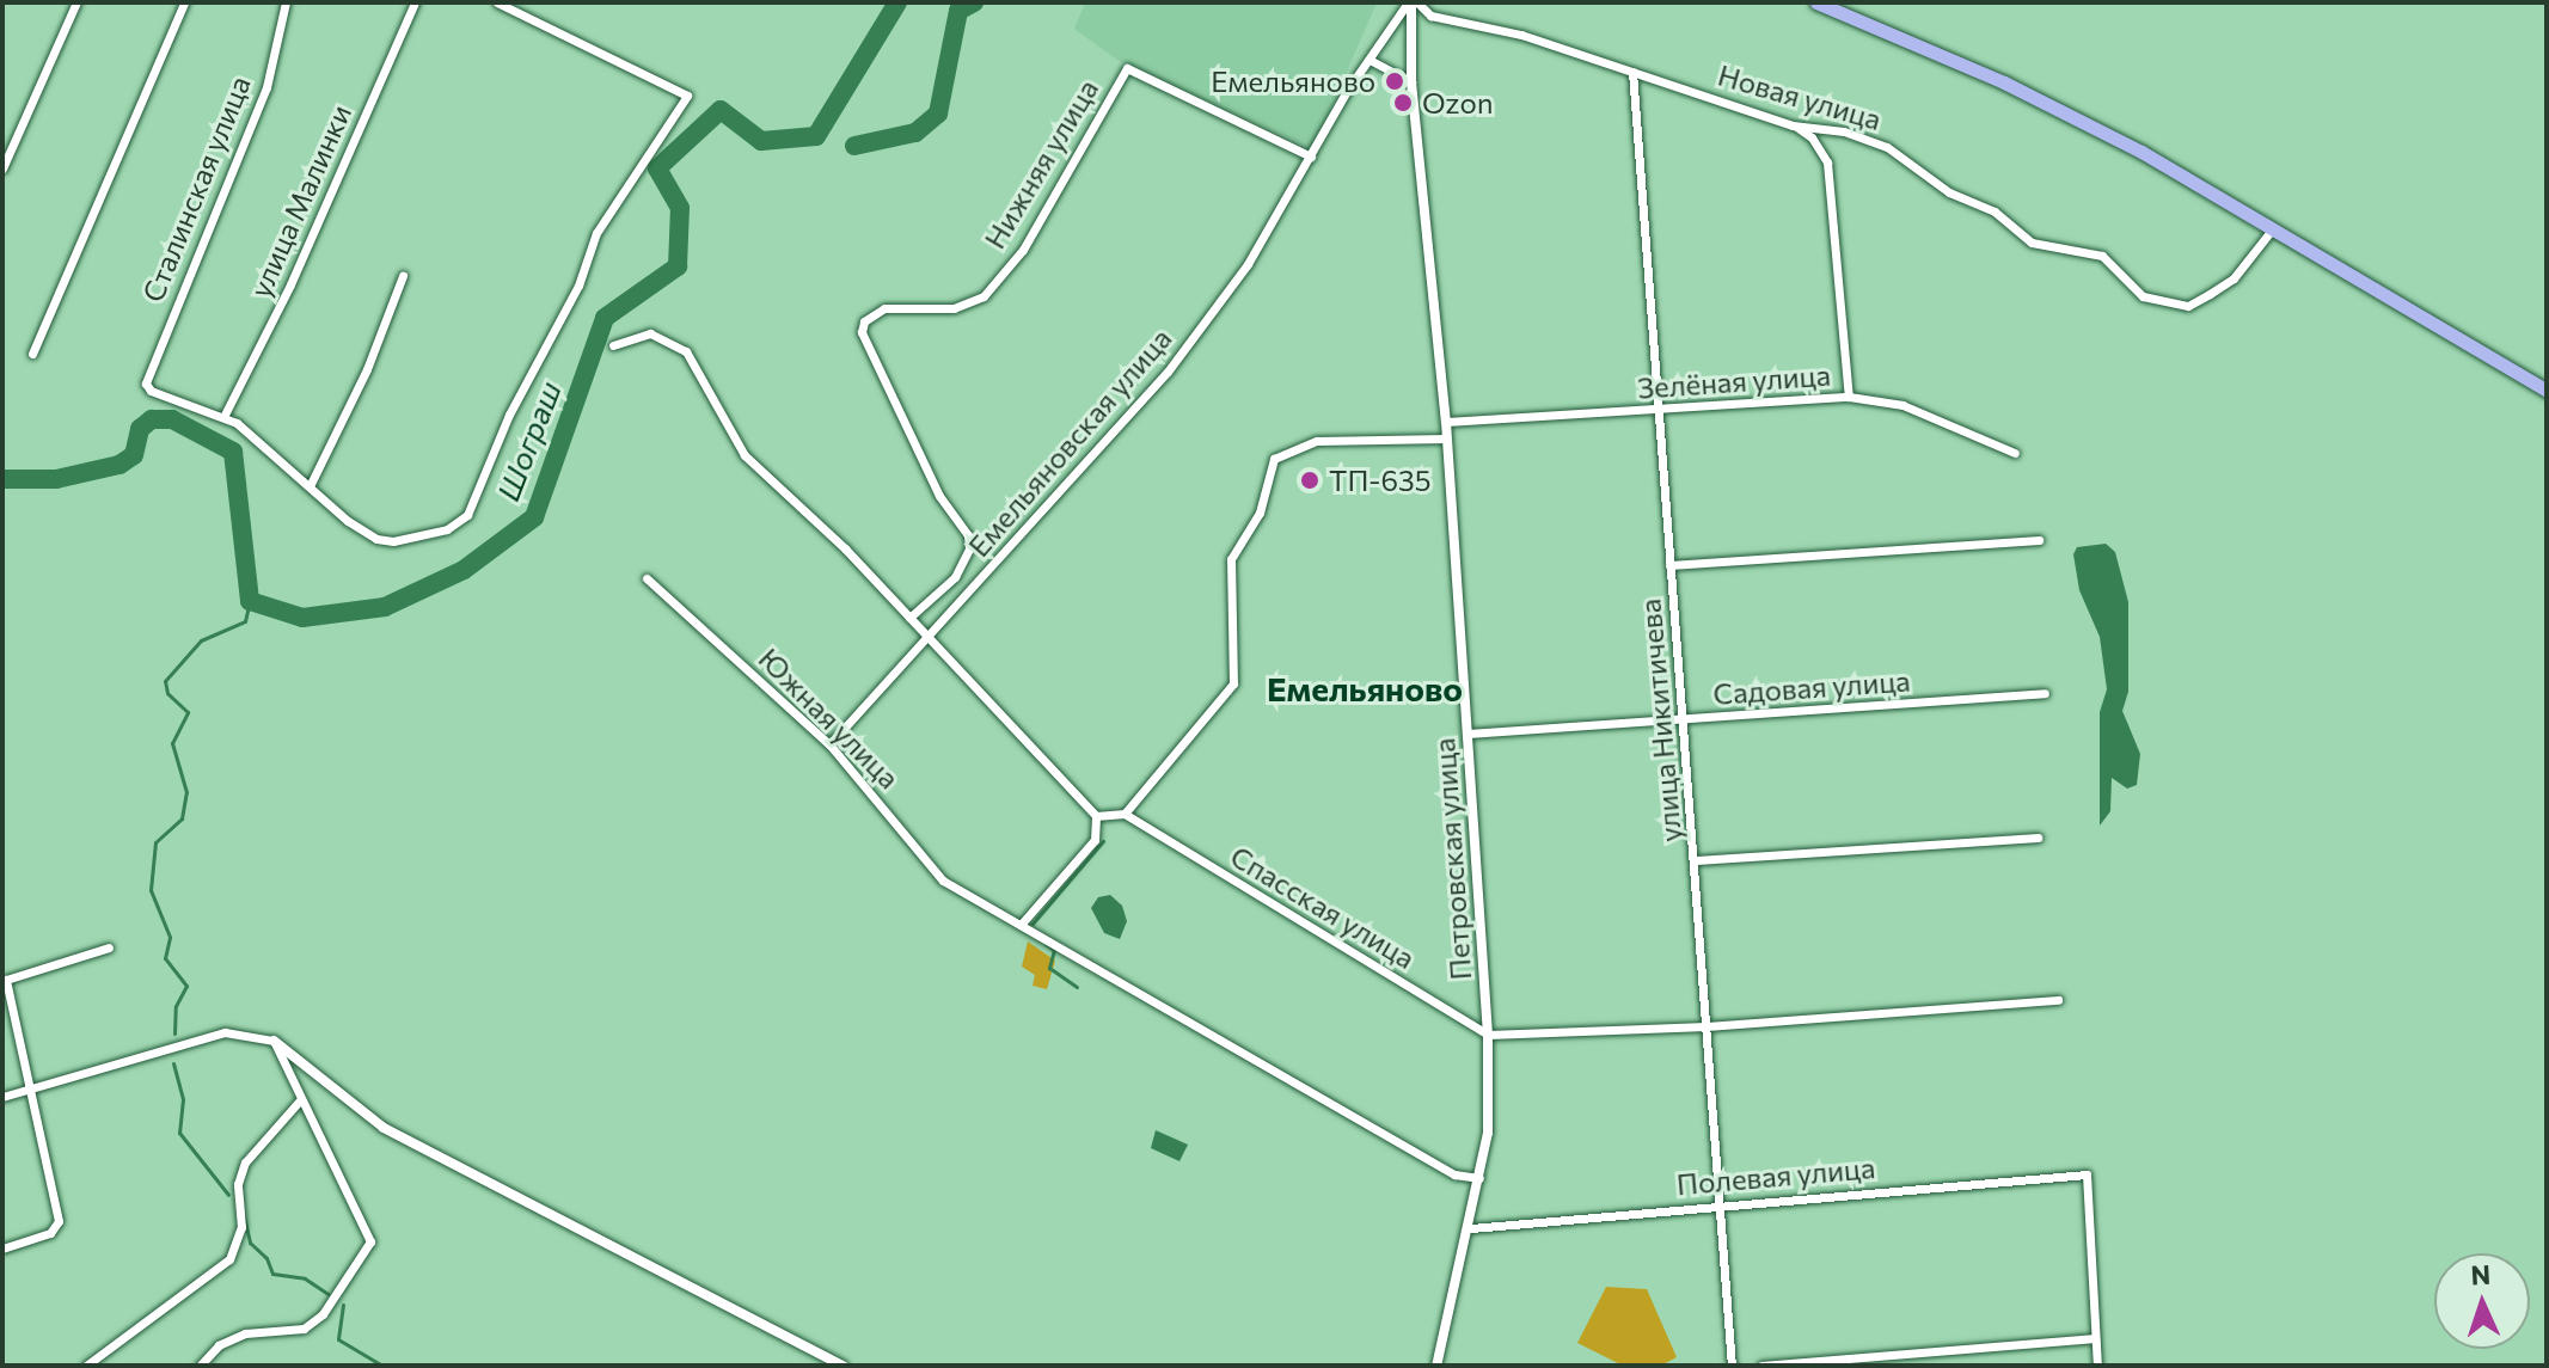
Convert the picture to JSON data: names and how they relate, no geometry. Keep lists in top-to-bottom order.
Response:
{
  "streets": {
    "street": [
      "Новая улица",
      "Нижняя улица",
      "Сталинская улица",
      "улица Малинки",
      "Зелёная улица",
      "Емельяновская улица",
      "Садовая улица",
      "Южная улица",
      "улица Никитичева",
      "Петровская улица",
      "Спасская улица",
      "Полевая улица"
    ]
  },
  "crossings": [
    ["Новая улица", "Емельяновская улица"],
    ["Новая улица", "улица Никитичева"],
    ["Новая улица", "Петровская улица"],
    ["Нижняя улица", "Емельяновская улица"],
    ["Сталинская улица", "улица Малинки"],
    ["Зелёная улица", "улица Никитичева"],
    ["Зелёная улица", "Петровская улица"],
    ["Емельяновская улица", "Южная улица"],
    ["Емельяновская улица", "Петровская улица"],
    ["Садовая улица", "улица Никитичева"],
    ["Садовая улица", "Петровская улица"],
    ["улица Никитичева", "Полевая улица"],
    ["Петровская улица", "Спасская улица"],
    ["Петровская улица", "Полевая улица"]
  ],
  "districts": ["Емельяново"],
  "water": ["Шограш"],
  "places": ["Емельяново", "Ozon", "ТП-635"],
  "north": "top"
}
